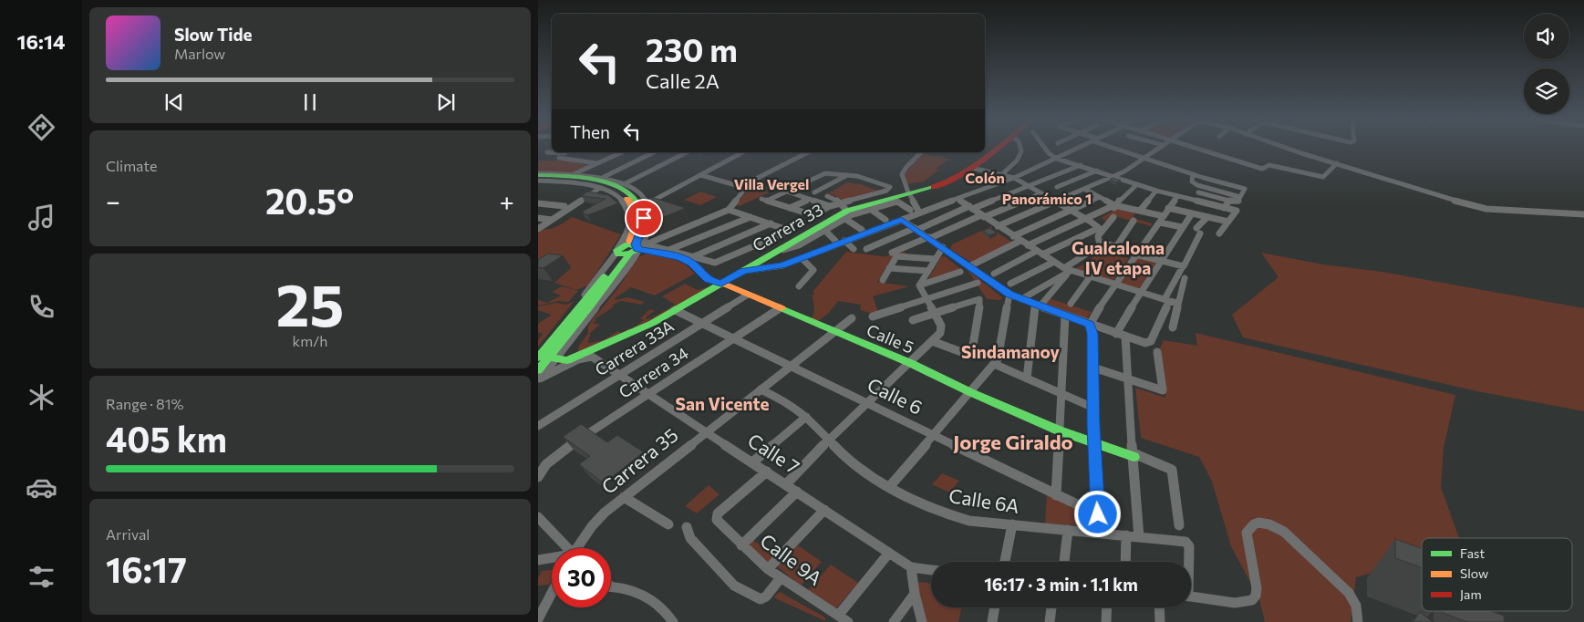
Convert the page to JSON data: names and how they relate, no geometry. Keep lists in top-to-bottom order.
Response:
{
  "streets": {
    "street": [
      "Carrera 33",
      "Calle 5",
      "Carrera 33A",
      "Carrera 34",
      "Calle 6",
      "Calle 7",
      "Carrera 35",
      "Calle 6A",
      "Calle 9A"
    ]
  },
  "crossings": [
    ["Carrera 33", "Calle 5"],
    ["Carrera 33", "Calle 6"],
    ["Calle 5", "Carrera 33A"],
    ["Calle 5", "Carrera 34"],
    ["Calle 5", "Carrera 35"],
    ["Carrera 33A", "Calle 6"],
    ["Carrera 33A", "Calle 7"],
    ["Carrera 34", "Calle 6"],
    ["Carrera 34", "Calle 7"],
    ["Calle 6", "Carrera 35"],
    ["Calle 7", "Carrera 35"],
    ["Calle 7", "Calle 9A"],
    ["Carrera 35", "Calle 6A"]
  ],
  "districts": [
    "Colón",
    "Villa Vergel",
    "Panorámico 1",
    "Gualcaloma IV etapa",
    "Sindamanoy",
    "San Vicente",
    "Jorge Giraldo"
  ],
  "legend": ["Fast", "Slow", "Jam"],
  "page": {
    "tabs": "16:14",
    "turn": ["230 m", "Calle 2A"],
    "song": ["Slow Tide", "Marlow"],
    "then": "Then",
    "tile": [
      "Climate",
      ["25", "km/h"],
      ["Range · 81%", "405 km"],
      ["Arrival", "16:17"]
    ],
    "heat": ["−", "20.5°", "+"],
    "limit": "30",
    "trip": "16:17 · 3 min · 1.1 km"
  }
}
